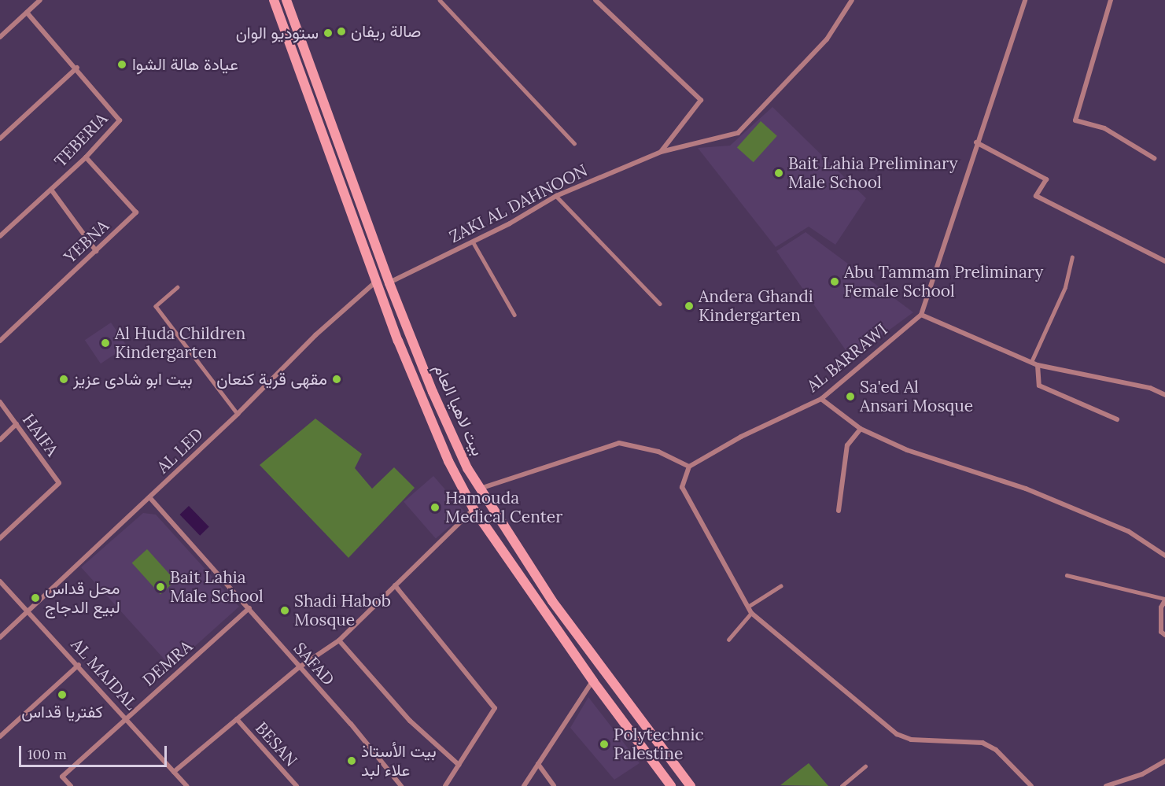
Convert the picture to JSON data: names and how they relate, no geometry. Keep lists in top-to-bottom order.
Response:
{
  "streets": {
    "main road": ["بيت لاهيا العام"],
    "street": [
      "TEBERIA",
      "ZAKI AL DAHNOON",
      "YEBNA",
      "AL BARRAWI",
      "HAIFA",
      "AL LED",
      "DEMRA",
      "SAFAD",
      "AL MAJDAL",
      "BESAN"
    ]
  },
  "crossings": [
    ["TEBERIA", "YEBNA"],
    ["ZAKI AL DAHNOON", "بيت لاهيا العام"],
    ["بيت لاهيا العام", "AL LED"],
    ["بيت لاهيا العام", "BESAN"],
    ["AL LED", "SAFAD"],
    ["AL LED", "AL MAJDAL"],
    ["DEMRA", "SAFAD"],
    ["DEMRA", "AL MAJDAL"],
    ["SAFAD", "BESAN"],
    ["AL MAJDAL", "BESAN"]
  ],
  "places": [
    "صالة ريفان",
    "ستوديو الوان",
    "عيادة هالة الشوا",
    "Bait Lahia Preliminary Male School",
    "Abu Tammam Preliminary Female School",
    "Andera Ghandi Kindergarten",
    "Al Huda Children Kindergarten",
    "بيت ابو شادى عزيز",
    "مقهى قرية كنعان",
    "Sa'ed Al Ansari Mosque",
    "Hamouda Medical Center",
    "Bait Lahia Male School",
    "محل قداس لبيع الدجاج",
    "Shadi Habob Mosque",
    "كفتريا قداس",
    "Polytechnic Palestine",
    "بيت الأستاذ علاء لبد"
  ],
  "scale_bar": "100 m"
}
